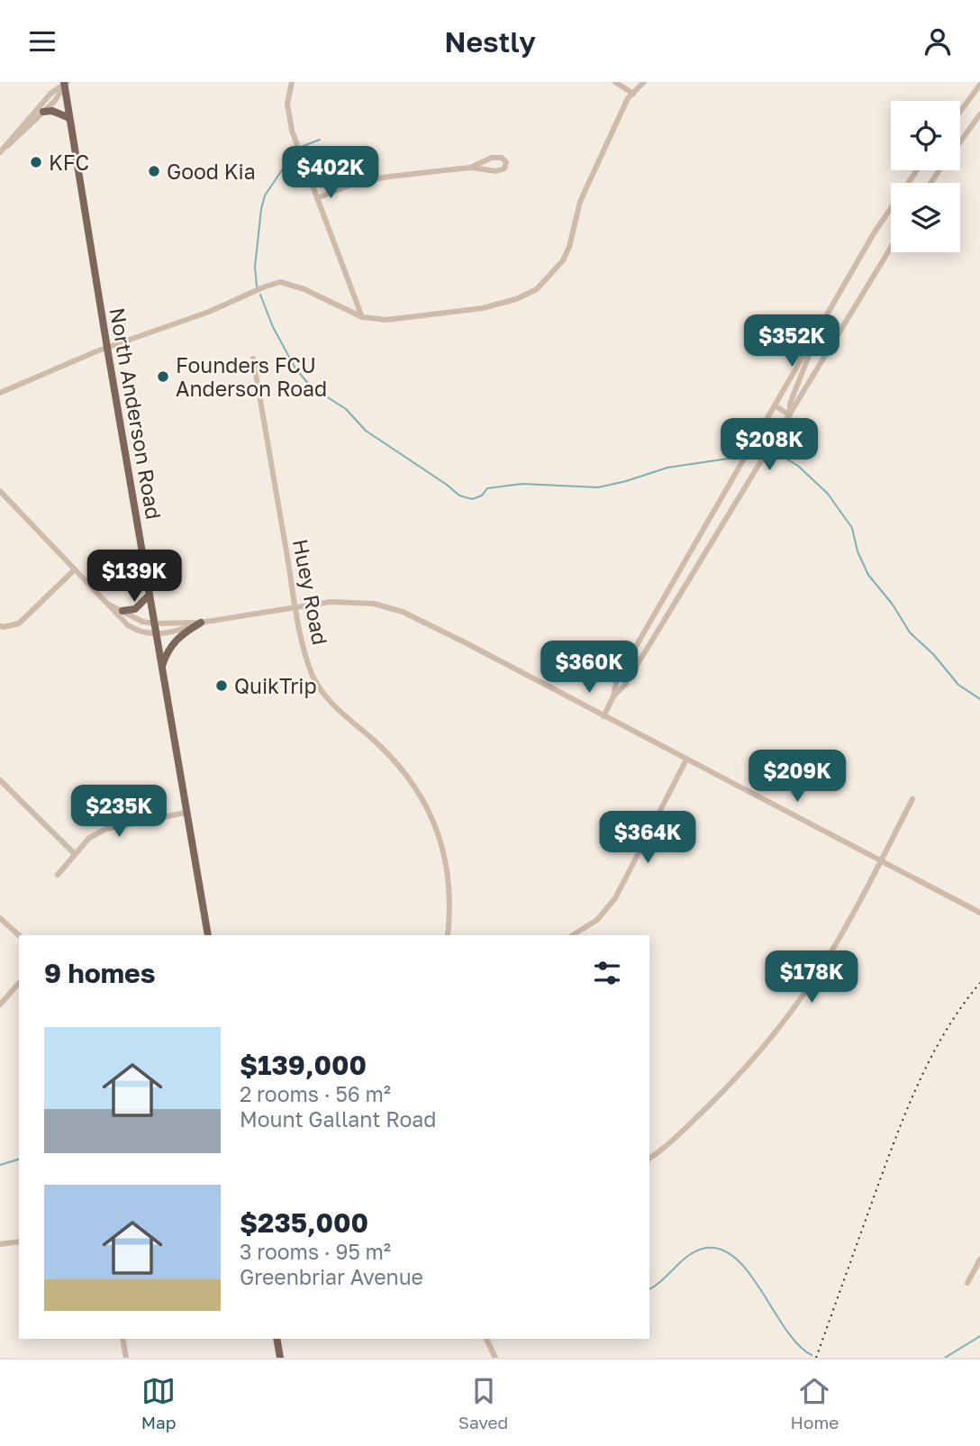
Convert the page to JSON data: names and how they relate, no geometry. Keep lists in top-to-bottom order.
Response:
{
  "streets": {
    "main road": ["North Anderson Road"],
    "street": ["Huey Road"]
  },
  "places": [
    "KFC",
    "Good Kia",
    "Founders FCU Anderson Road",
    "QuikTrip"
  ],
  "page": {
    "header": "Nestly",
    "price": [
      "$402K",
      "$352K",
      "$208K",
      "$139K",
      "$360K",
      "$209K",
      "$235K",
      "$364K",
      "$178K"
    ],
    "heading": "9 homes",
    "list": [
      {
        "name": "$139,000",
        "note": "2 rooms · 56 m² · Mount Gallant Road"
      },
      {
        "name": "$235,000",
        "note": "3 rooms · 95 m² · Greenbriar Avenue"
      }
    ],
    "tabs": ["Map", "Saved", "Home"]
  }
}
